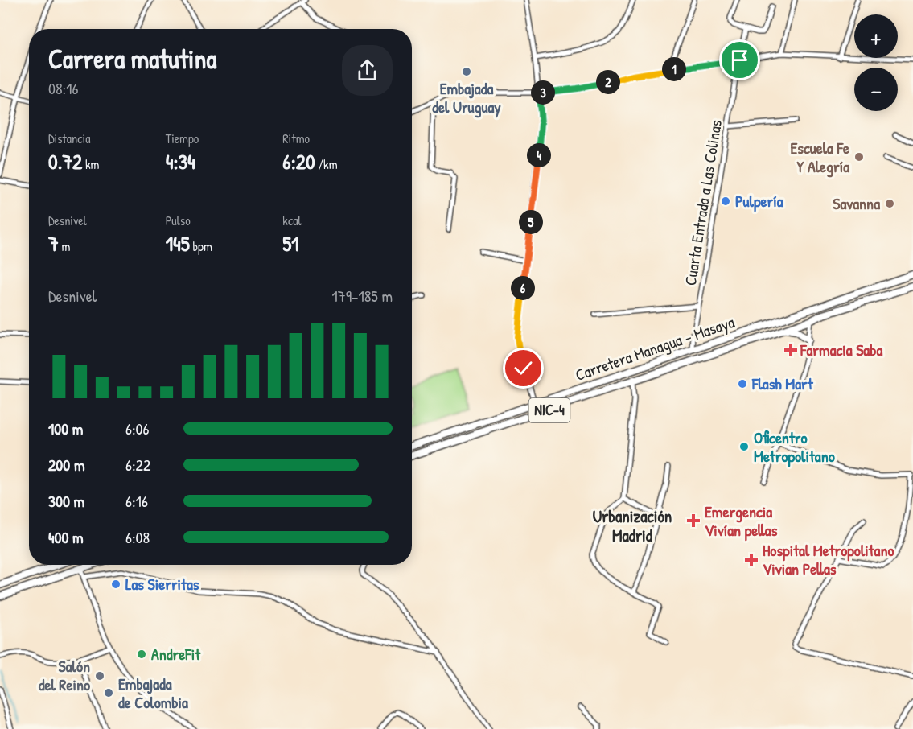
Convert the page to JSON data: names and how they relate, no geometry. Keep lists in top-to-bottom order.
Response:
{
  "streets": {
    "highway": ["Carretera Managua - Masaya", "NIC-4"],
    "street": ["Cuarta Entrada a Las Colinas"]
  },
  "crossings": [
    ["Cuarta Entrada a Las Colinas", "Carretera Managua - Masaya"]
  ],
  "districts": ["Urbanización Madrid"],
  "places": {
    "other": [
      "Embajada del Uruguay",
      "Escuela Fe Y Alegría",
      "Pulpería",
      "Savanna",
      "Flash Mart",
      "Oficentro Metropolitano",
      "Las Sierritas",
      "AndreFit",
      "Salón del Reino",
      "Embajada de Colombia"
    ],
    "health": ["Farmacia Saba", "Emergencia Vivían pellas", "Hospital Metropolitano Vivian Pellas"]
  },
  "page": {
    "map_buttons": ["+", "−"],
    "heading": ["Carrera matutina", "08:16"],
    "pins": [
      "1",
      "2",
      "3",
      "4",
      "5",
      "6"
    ],
    "stats": [
      ["Distancia", "0.72 km"],
      ["Tiempo", "4:34"],
      ["Ritmo", "6:20 /km"],
      ["Desnivel", "7 m"],
      ["Pulso", "145 bpm"],
      ["kcal", "51"]
    ],
    "chart": ["Desnivel", "179–185 m"],
    "list": [
      {
        "name": "100 m",
        "note": "6:06"
      },
      {
        "name": "200 m",
        "note": "6:22"
      },
      {
        "name": "300 m",
        "note": "6:16"
      },
      {
        "name": "400 m",
        "note": "6:08"
      }
    ]
  }
}
